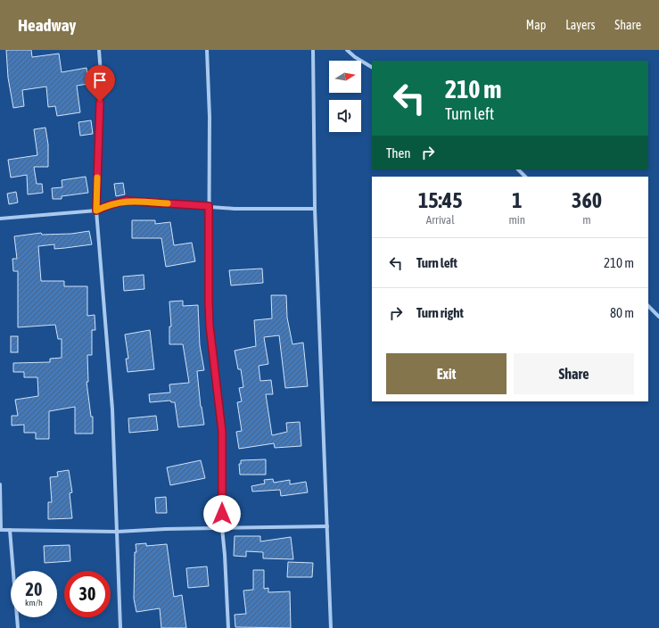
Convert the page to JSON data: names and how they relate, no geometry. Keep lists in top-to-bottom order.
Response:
{
  "north": "right",
  "page": {
    "header": "Headway",
    "nav": ["Map", "Layers", "Share"],
    "turn": ["210 m", "Turn left"],
    "then": "Then",
    "eta": [
      "15:45",
      "Arrival",
      "1",
      "min",
      "360",
      "m"
    ],
    "list": [
      {
        "name": "Turn left",
        "value": "210 m"
      },
      {
        "name": "Turn right",
        "value": "80 m"
      }
    ],
    "buttons": ["Exit", "Share"],
    "speed": "20 km/h",
    "limit": "30"
  }
}
